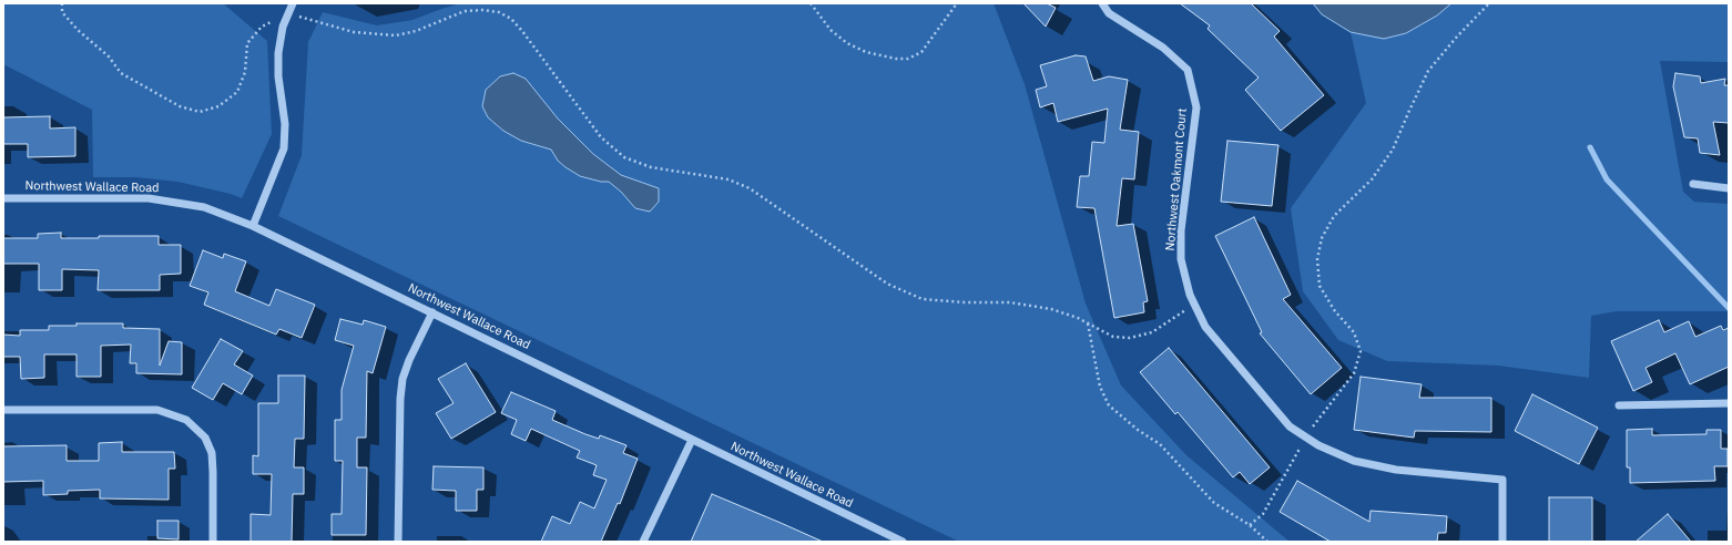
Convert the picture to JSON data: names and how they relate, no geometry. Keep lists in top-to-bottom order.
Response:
{
  "streets": {
    "street": ["Northwest Oakmont Court", "Northwest Wallace Road"]
  }
}
